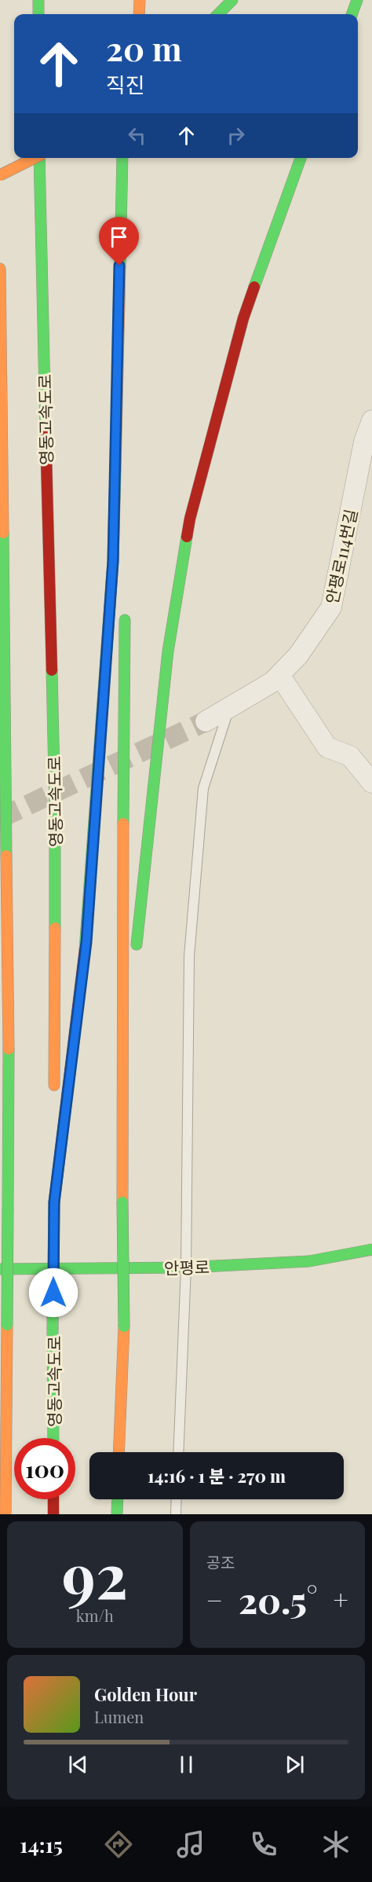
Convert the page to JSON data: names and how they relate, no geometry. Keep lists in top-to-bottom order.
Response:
{
  "streets": {
    "main road": ["영동고속도로", "안평로"],
    "street": ["안평로114번길"]
  },
  "page": {
    "turn": ["20 m", "직진"],
    "limit": "100",
    "trip": "14:16 · 1 분 · 270 m",
    "tile": [
      ["92", "km/h"],
      "공조"
    ],
    "heat": ["−", "20.5°", "+"],
    "song": ["Golden Hour", "Lumen"],
    "tabs": "14:15"
  }
}
